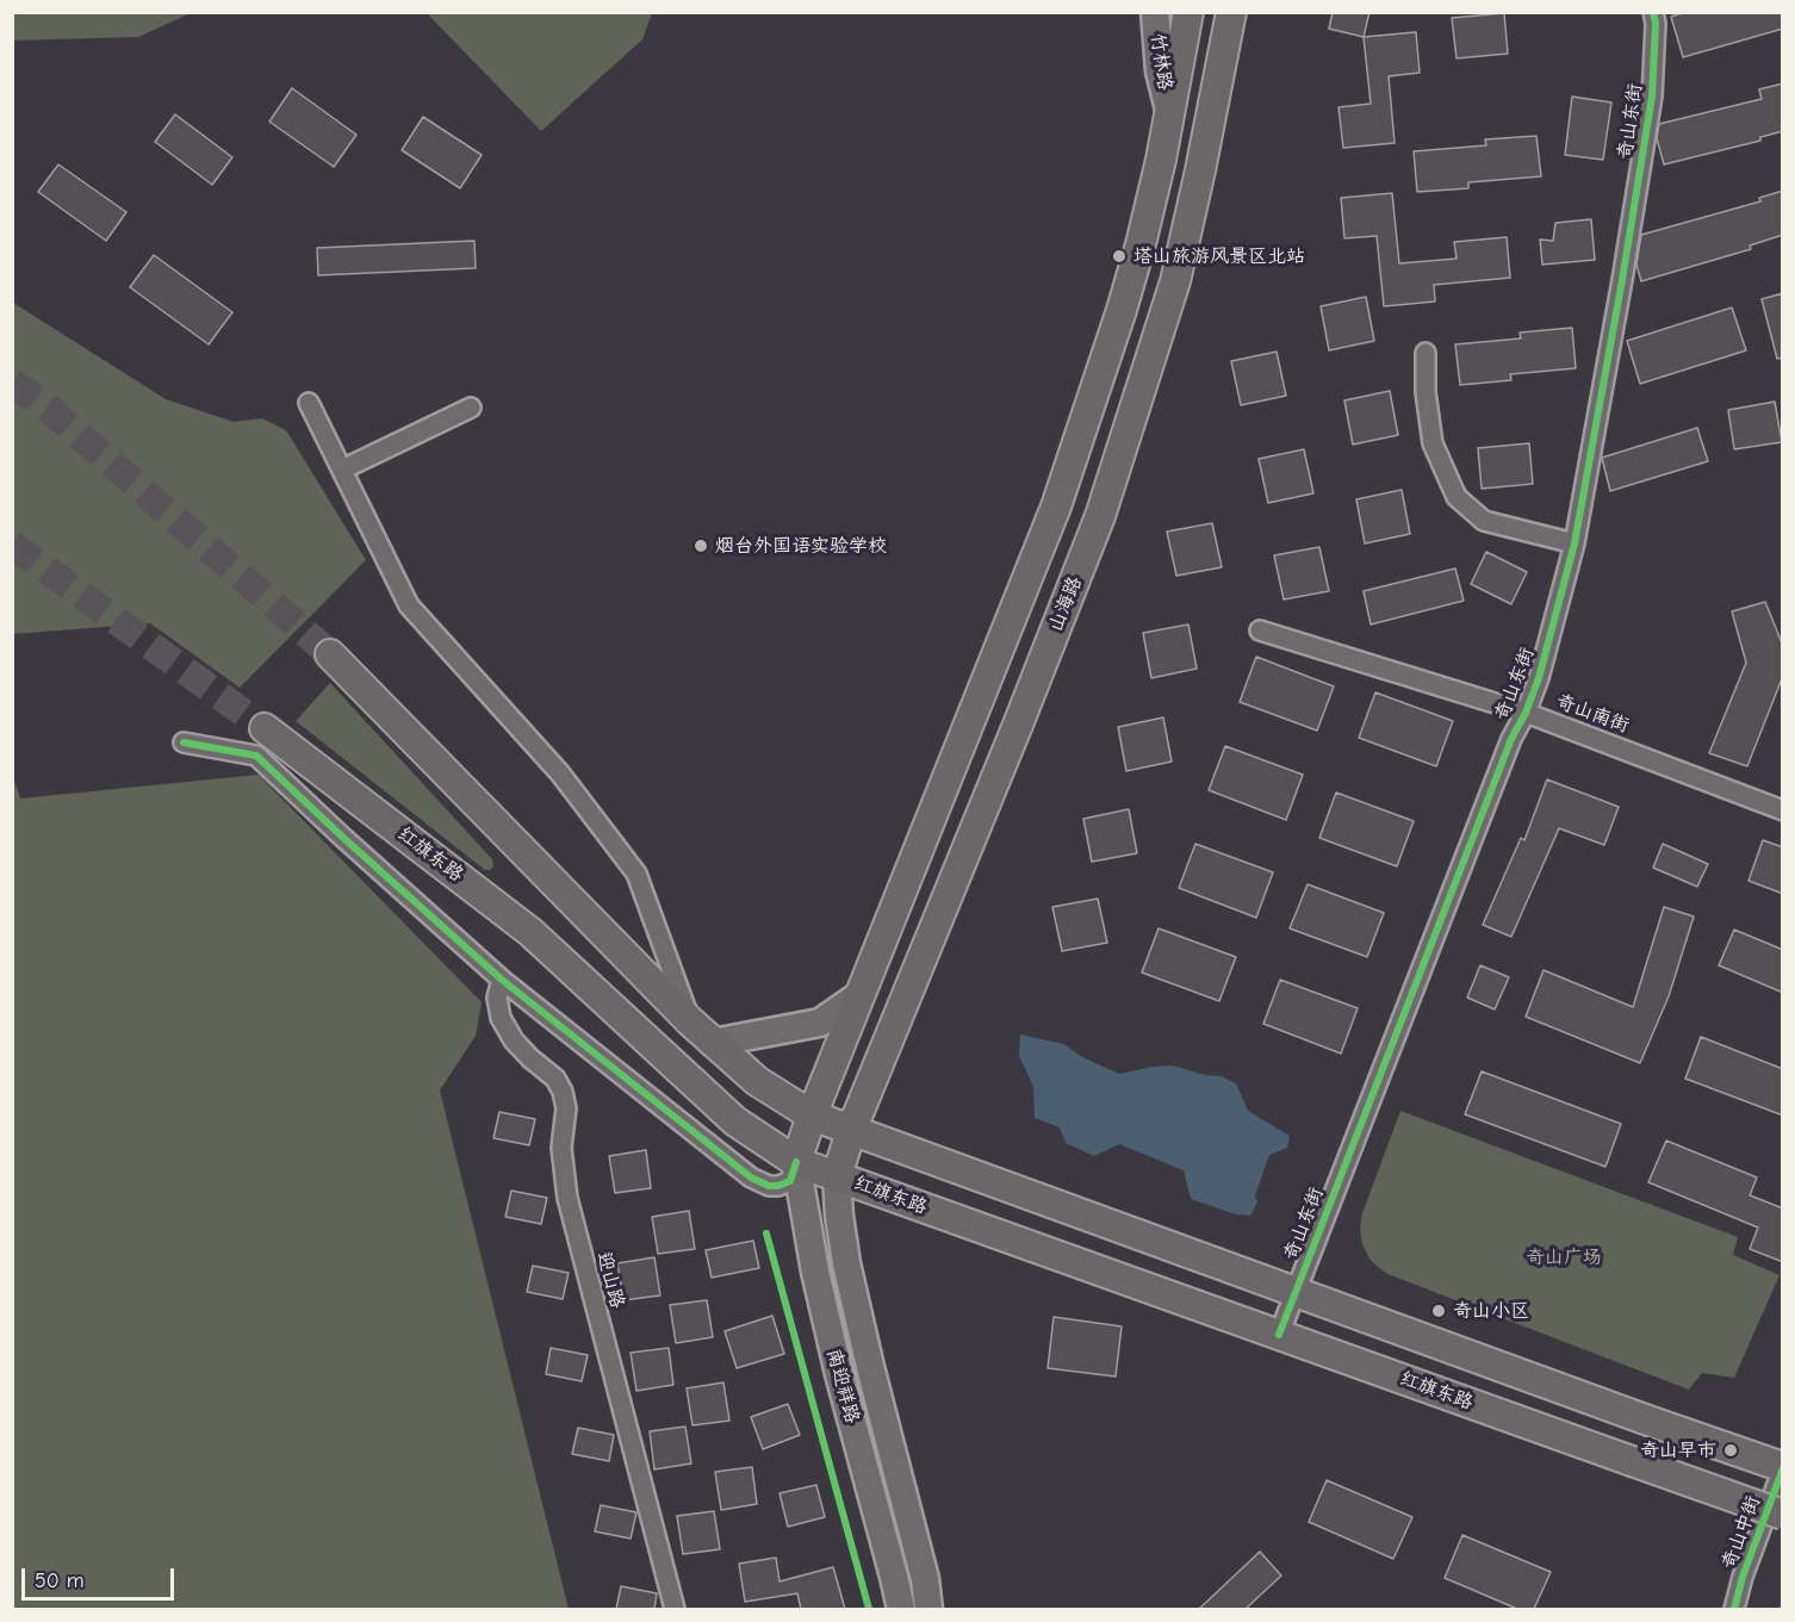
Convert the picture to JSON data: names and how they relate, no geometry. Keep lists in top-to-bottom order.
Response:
{
  "streets": {
    "main road": [
      "竹林路",
      "山海路",
      "红旗东路",
      "南迎祥路"
    ],
    "street": [
      "奇山东街",
      "奇山南街",
      "迎山路",
      "奇山中街"
    ]
  },
  "crossings": [
    ["奇山东街", "奇山南街"],
    ["奇山东街", "红旗东路"],
    ["山海路", "红旗东路"],
    ["山海路", "南迎祥路"],
    ["红旗东路", "南迎祥路"]
  ],
  "parks": ["奇山广场"],
  "places": [
    "塔山旅游风景区北站",
    "烟台外国语实验学校",
    "奇山小区",
    "奇山早市"
  ],
  "scale_bar": "50 m"
}
